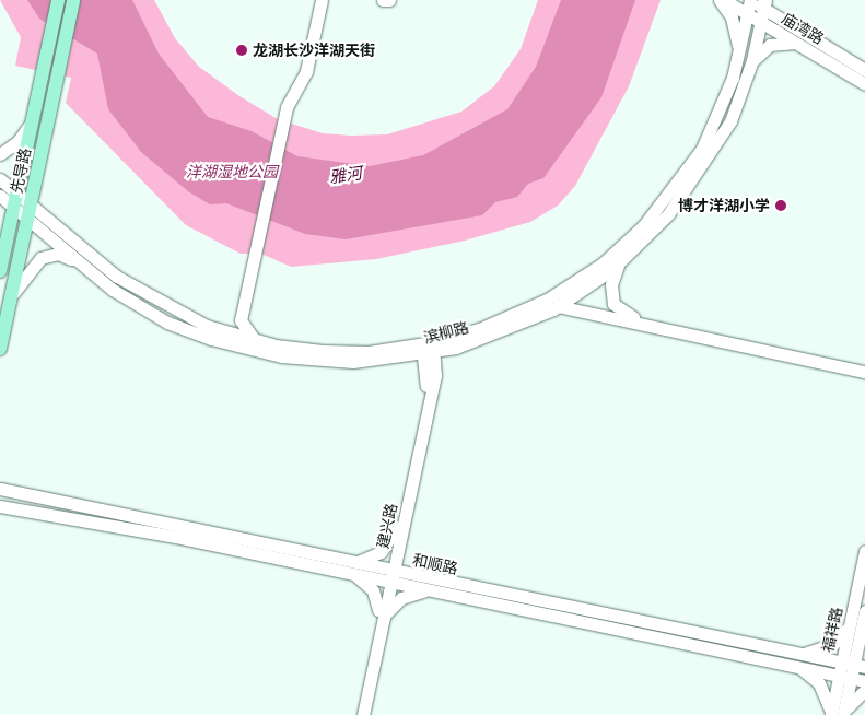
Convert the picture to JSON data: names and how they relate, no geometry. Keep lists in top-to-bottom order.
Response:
{
  "streets": {
    "main road": [
      "庙湾路",
      "先导路",
      "滨柳路",
      "建兴路",
      "和顺路",
      "福祥路"
    ]
  },
  "crossings": [
    ["庙湾路", "滨柳路"],
    ["先导路", "滨柳路"],
    ["滨柳路", "建兴路"],
    ["建兴路", "和顺路"],
    ["和顺路", "福祥路"]
  ],
  "water": ["雅河"],
  "parks": ["洋湖湿地公园"],
  "places": ["龙湖长沙洋湖天街", "博才洋湖小学"]
}
